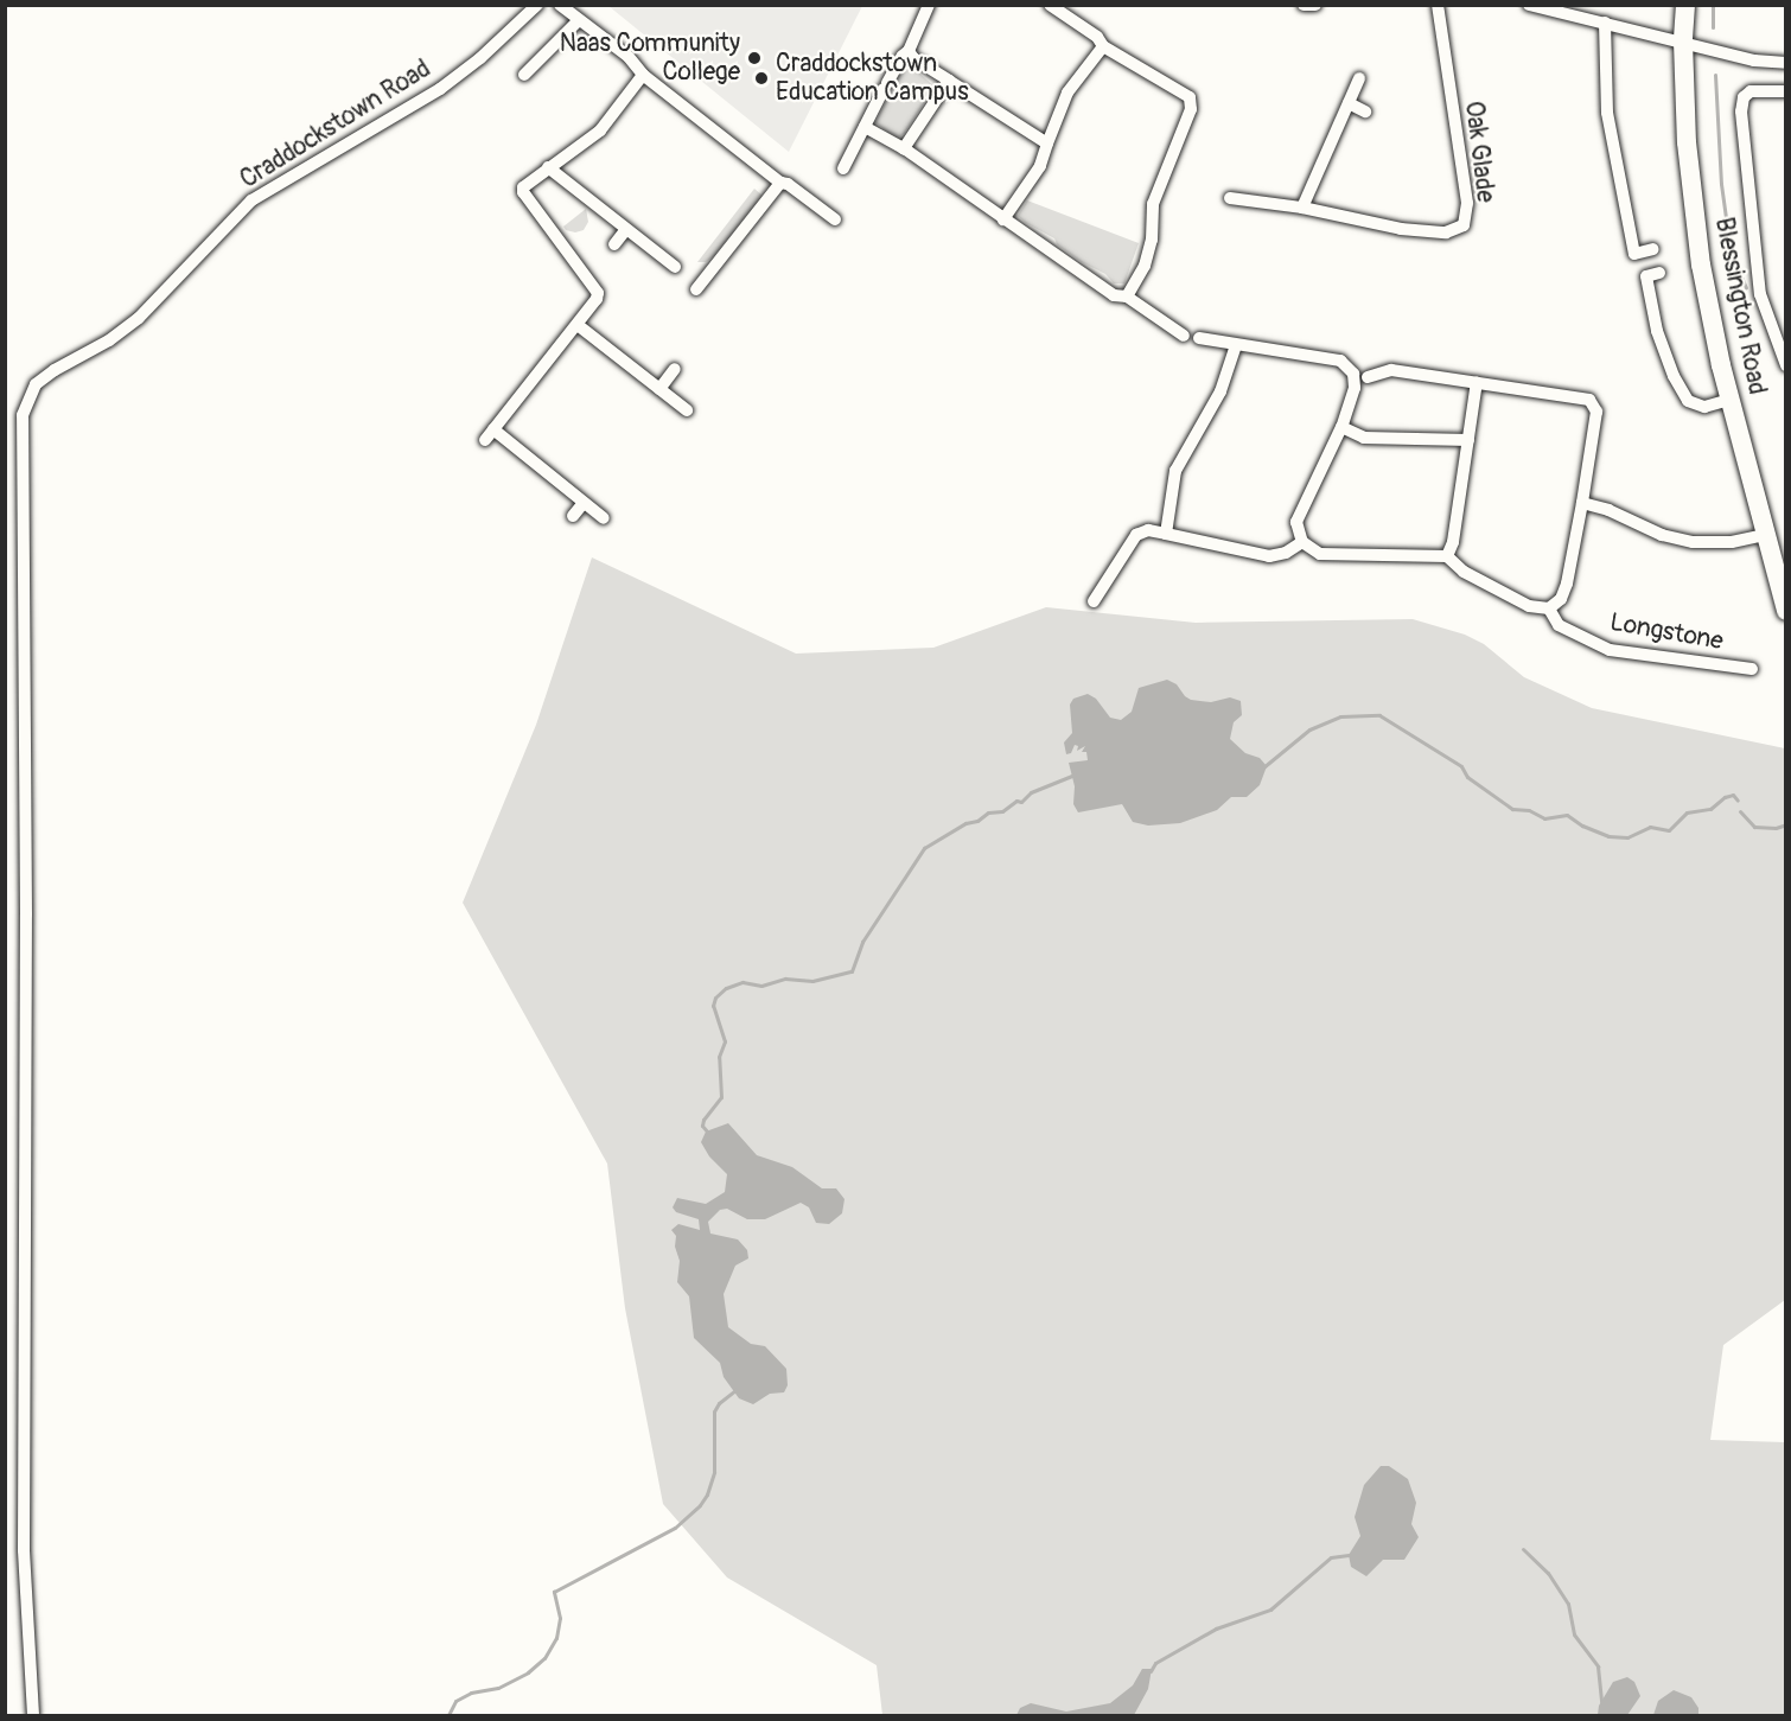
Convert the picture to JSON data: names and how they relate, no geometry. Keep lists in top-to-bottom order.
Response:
{
  "streets": {
    "main road": ["Blessington Road"],
    "street": ["Craddockstown Road", "Oak Glade", "Longstone"]
  },
  "places": ["Naas Community College", "Craddockstown Education Campus"]
}
